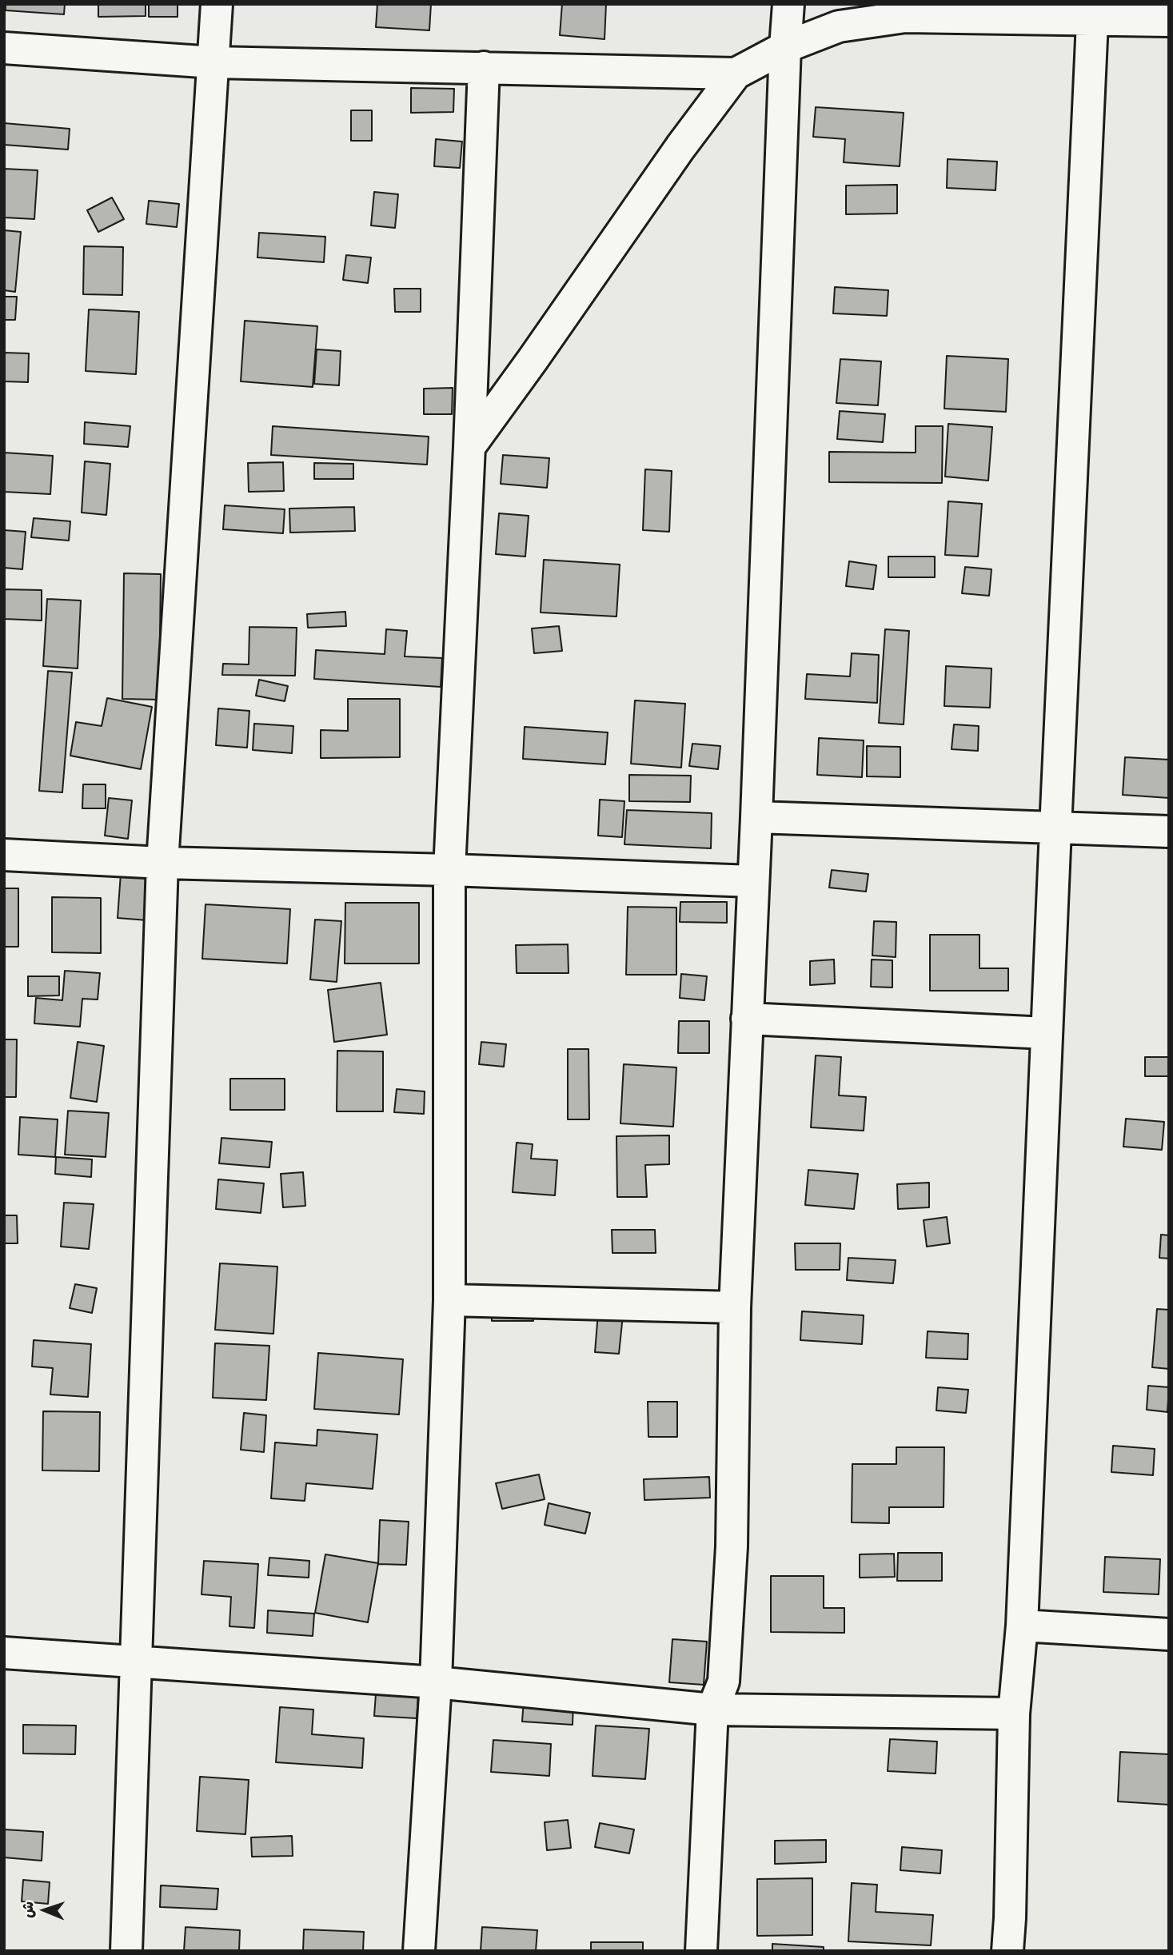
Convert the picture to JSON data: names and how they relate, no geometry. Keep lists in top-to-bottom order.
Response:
{
  "north": "left"
}
